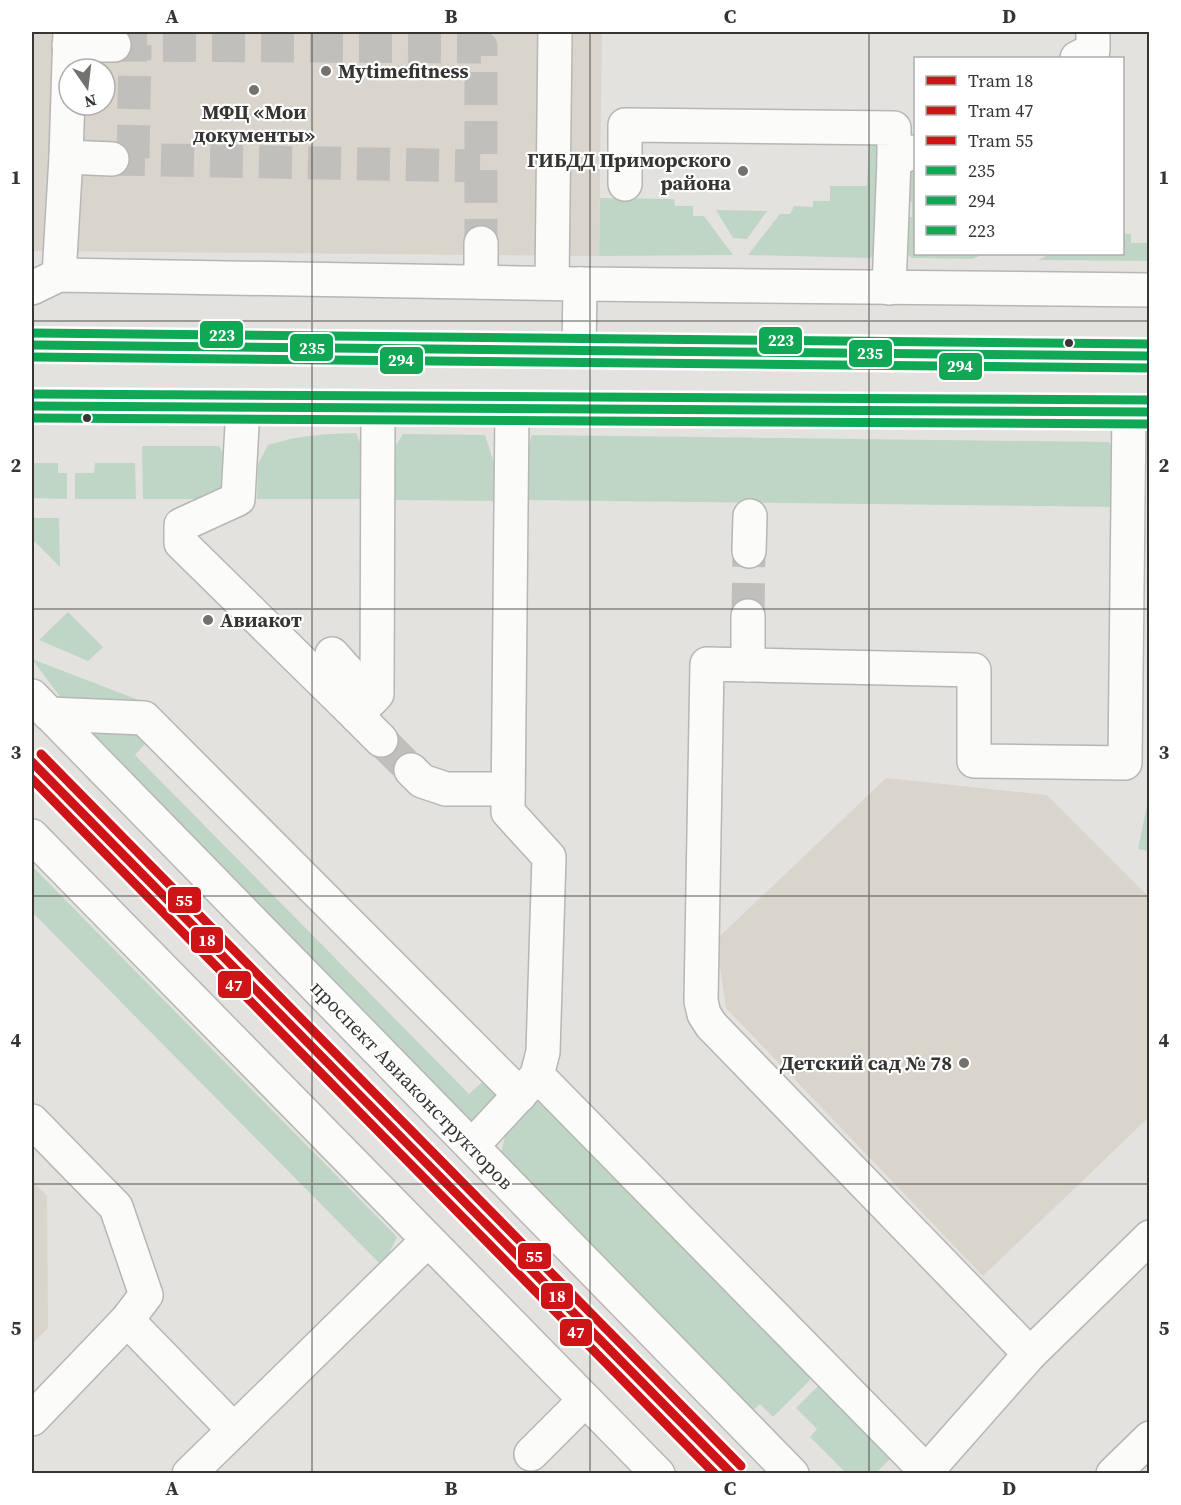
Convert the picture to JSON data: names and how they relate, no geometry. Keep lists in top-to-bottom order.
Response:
{
  "streets": {
    "street": ["проспект Авиаконструкторов"]
  },
  "places": [
    "Mytimefitness",
    "МФЦ «Мои документы»",
    "ГИБДД Приморского района",
    "Авиакот",
    "Детский сад № 78"
  ],
  "lines": [
    "transit line 223",
    "transit line 235",
    "transit line 294",
    "tram line 55",
    "tram line 18",
    "tram line 47"
  ],
  "legend": [
    "Tram 18",
    "Tram 47",
    "Tram 55",
    "235",
    "294",
    "223"
  ],
  "north": "bottom",
  "grid": {
    "columns": [
      "A",
      "B",
      "C",
      "D"
    ],
    "rows": [
      "1",
      "2",
      "3",
      "4",
      "5"
    ]
  }
}
